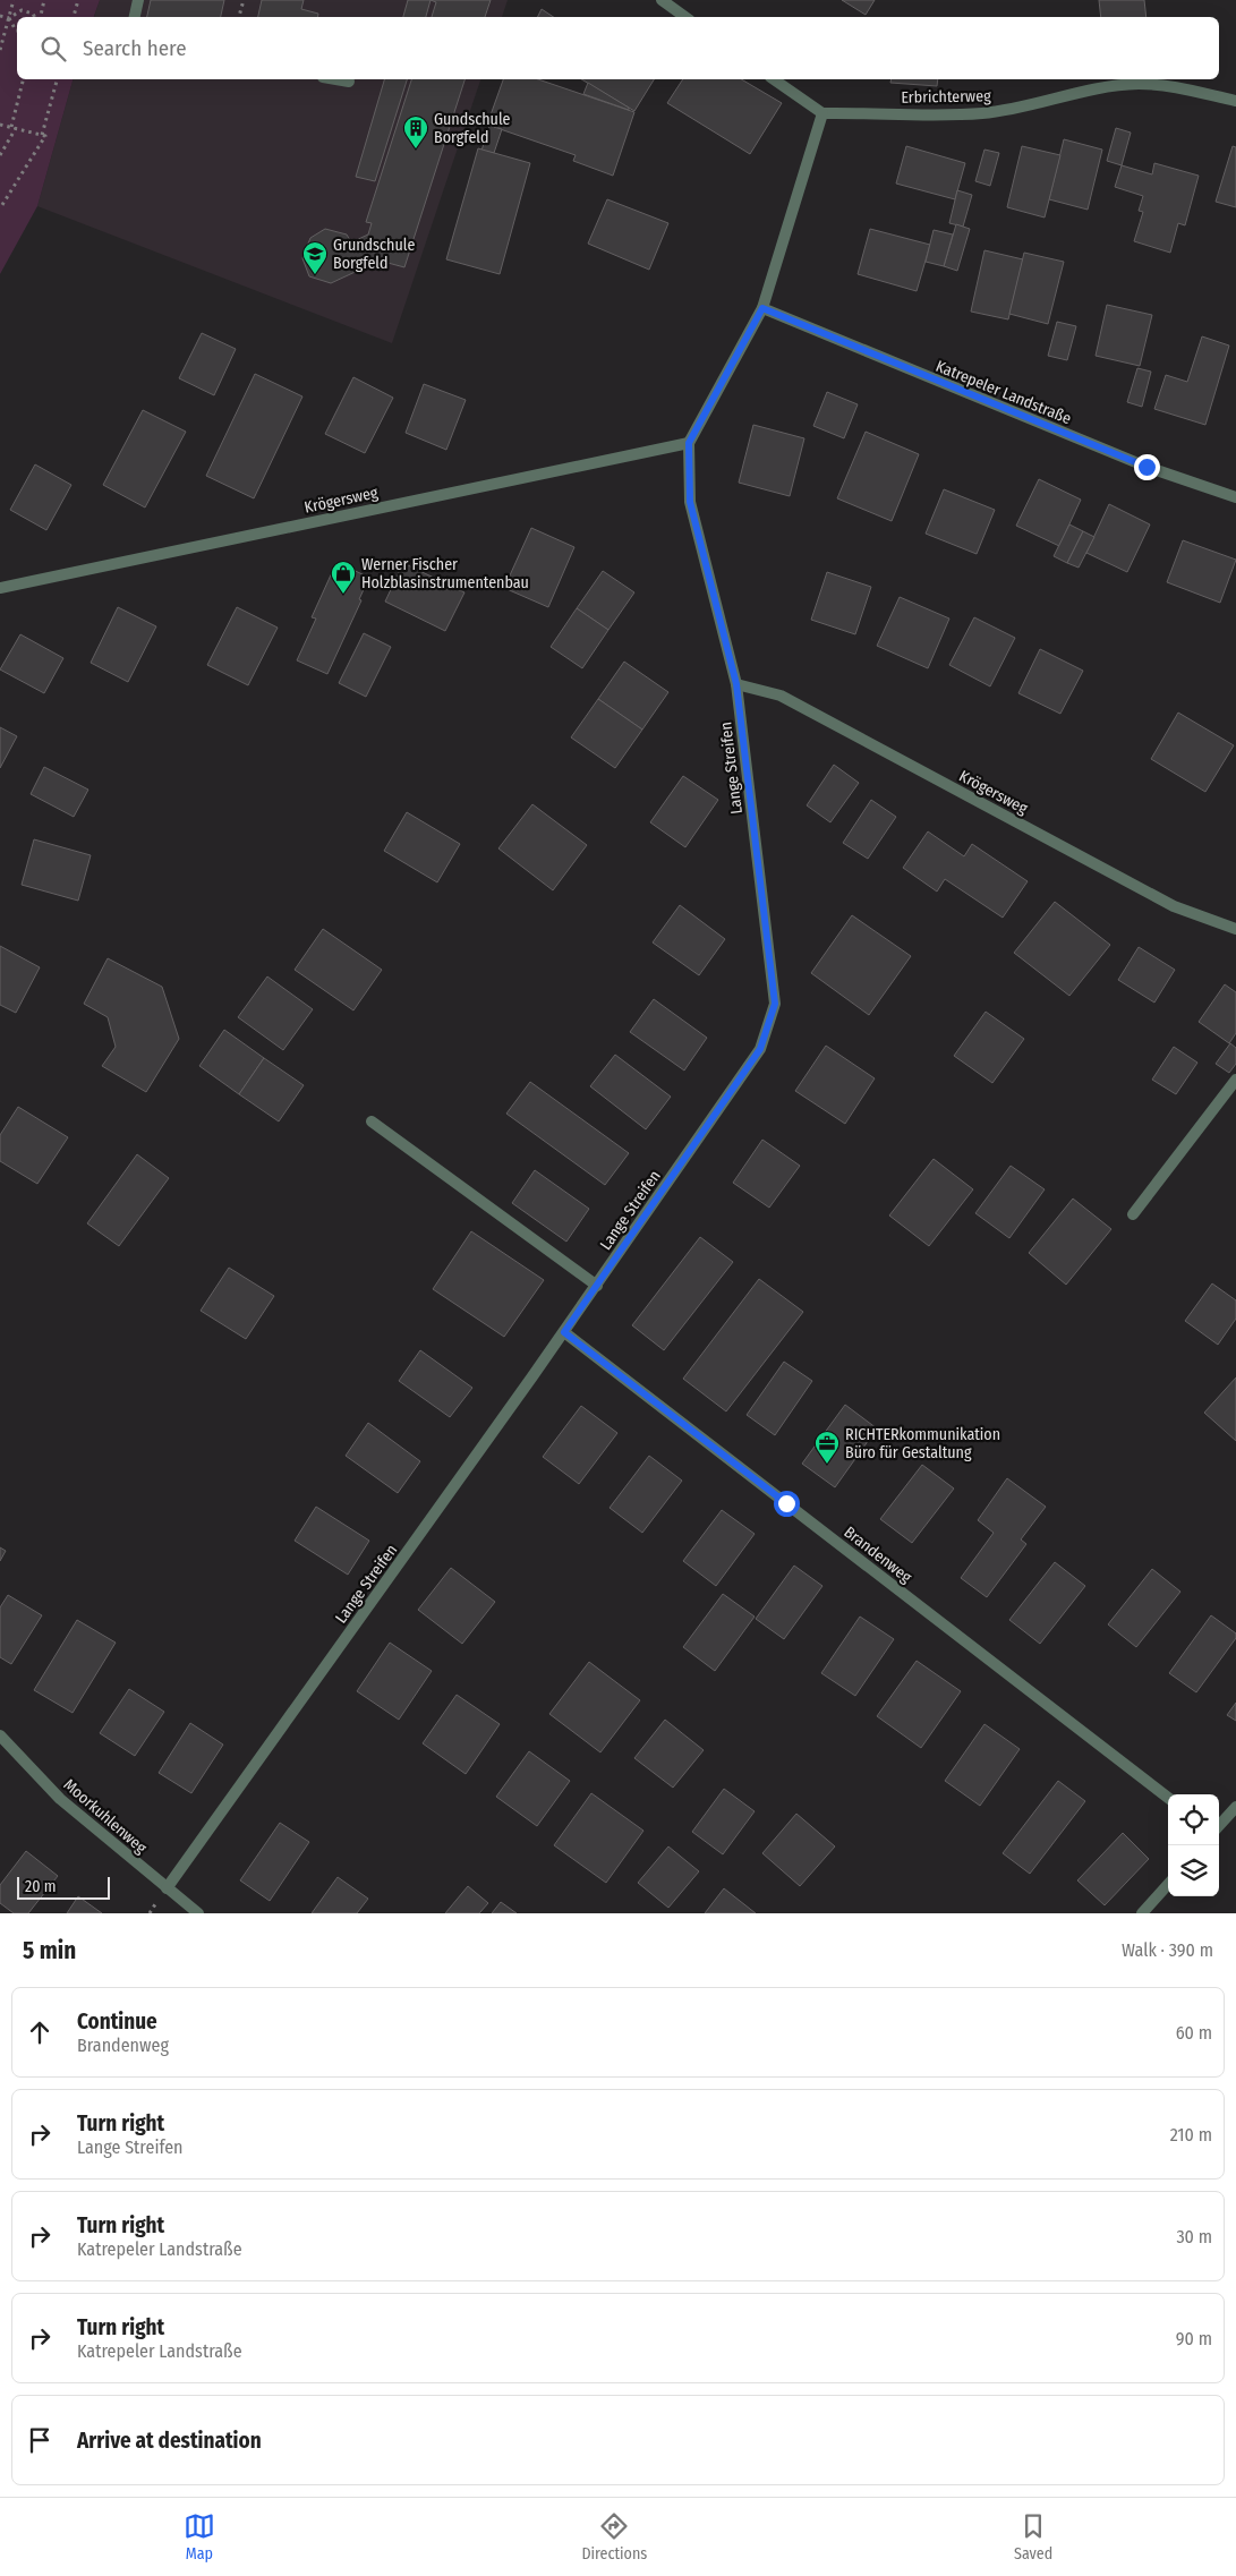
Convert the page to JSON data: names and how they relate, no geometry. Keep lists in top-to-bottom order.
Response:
{
  "streets": {
    "street": [
      "Erbrichterweg",
      "Katrepeler Landstraße",
      "Krögersweg",
      "Lange Streifen",
      "Brandenweg",
      "Moorkuhlenweg"
    ]
  },
  "crossings": [
    ["Krögersweg", "Lange Streifen"],
    ["Lange Streifen", "Brandenweg"],
    ["Lange Streifen", "Moorkuhlenweg"]
  ],
  "places": {
    "building": ["Gundschule Borgfeld"],
    "school or university": ["Grundschule Borgfeld"],
    "shop": ["Werner Fischer Holzblasinstrumentenbau"],
    "office": ["RICHTERkommunikation Büro für Gestaltung"]
  },
  "scale_bar": "20 m",
  "page": {
    "search": "Search here",
    "scale": "20 m",
    "heading": ["5 min", "Walk · 390 m"],
    "list": [
      ["Continue", "Brandenweg", "60 m"],
      ["Turn right", "Lange Streifen", "210 m"],
      ["Turn right", "Katrepeler Landstraße", "30 m"],
      ["Turn right", "Katrepeler Landstraße", "90 m"],
      "Arrive at destination"
    ],
    "nav": ["Map", "Directions", "Saved"]
  }
}
